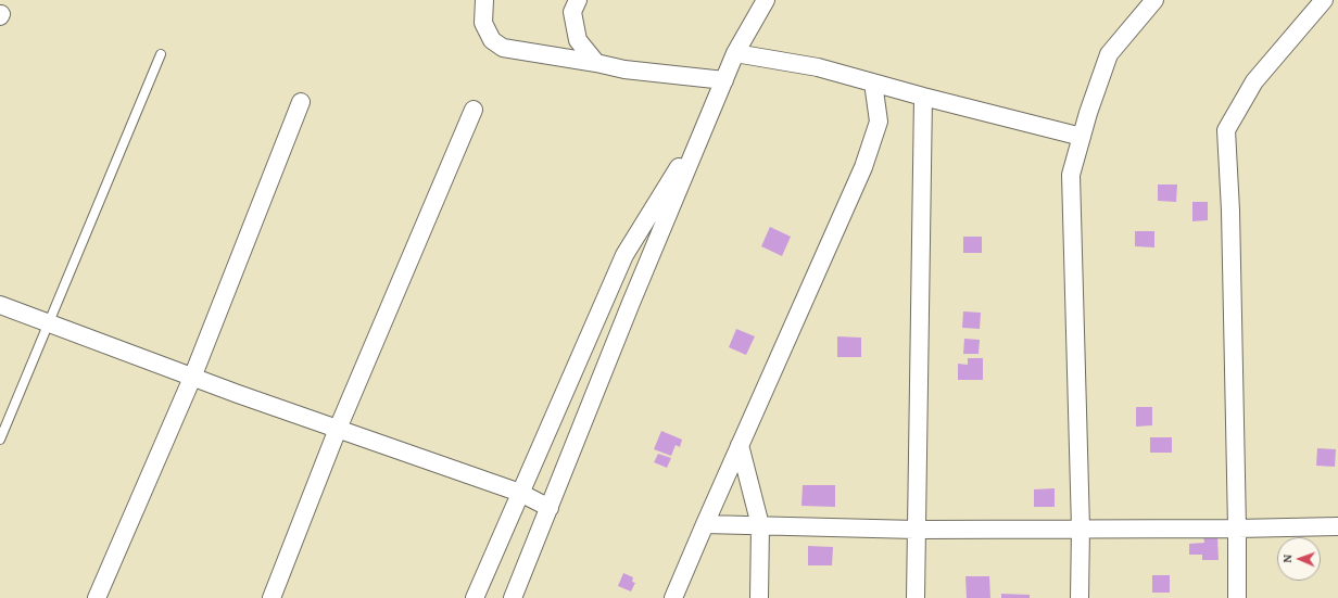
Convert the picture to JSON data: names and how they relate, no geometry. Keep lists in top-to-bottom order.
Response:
{
  "north": "left"
}
